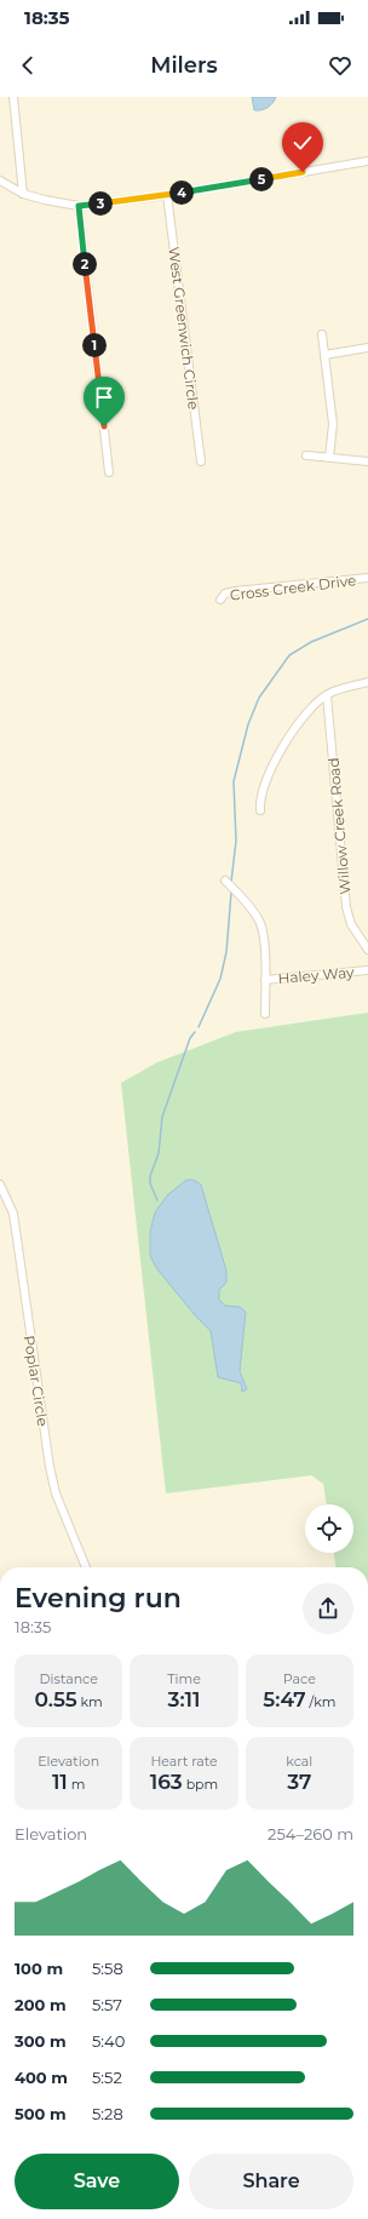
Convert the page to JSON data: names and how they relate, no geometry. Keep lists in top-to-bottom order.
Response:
{
  "streets": {
    "street": [
      "West Greenwich Circle",
      "Cross Creek Drive",
      "Willow Creek Road",
      "Haley Way",
      "Poplar Circle"
    ]
  },
  "page": {
    "status": "18:35",
    "header": "Milers",
    "pins": [
      "5",
      "4",
      "3",
      "2",
      "1"
    ],
    "heading": ["Evening run", "18:35"],
    "stats": [
      ["Distance", "0.55 km"],
      ["Time", "3:11"],
      ["Pace", "5:47 /km"],
      ["Elevation", "11 m"],
      ["Heart rate", "163 bpm"],
      ["kcal", "37"]
    ],
    "chart": ["Elevation", "254–260 m"],
    "list": [
      {
        "name": "100 m",
        "note": "5:58"
      },
      {
        "name": "200 m",
        "note": "5:57"
      },
      {
        "name": "300 m",
        "note": "5:40"
      },
      {
        "name": "400 m",
        "note": "5:52"
      },
      {
        "name": "500 m",
        "note": "5:28"
      }
    ],
    "buttons": ["Save", "Share"]
  }
}
